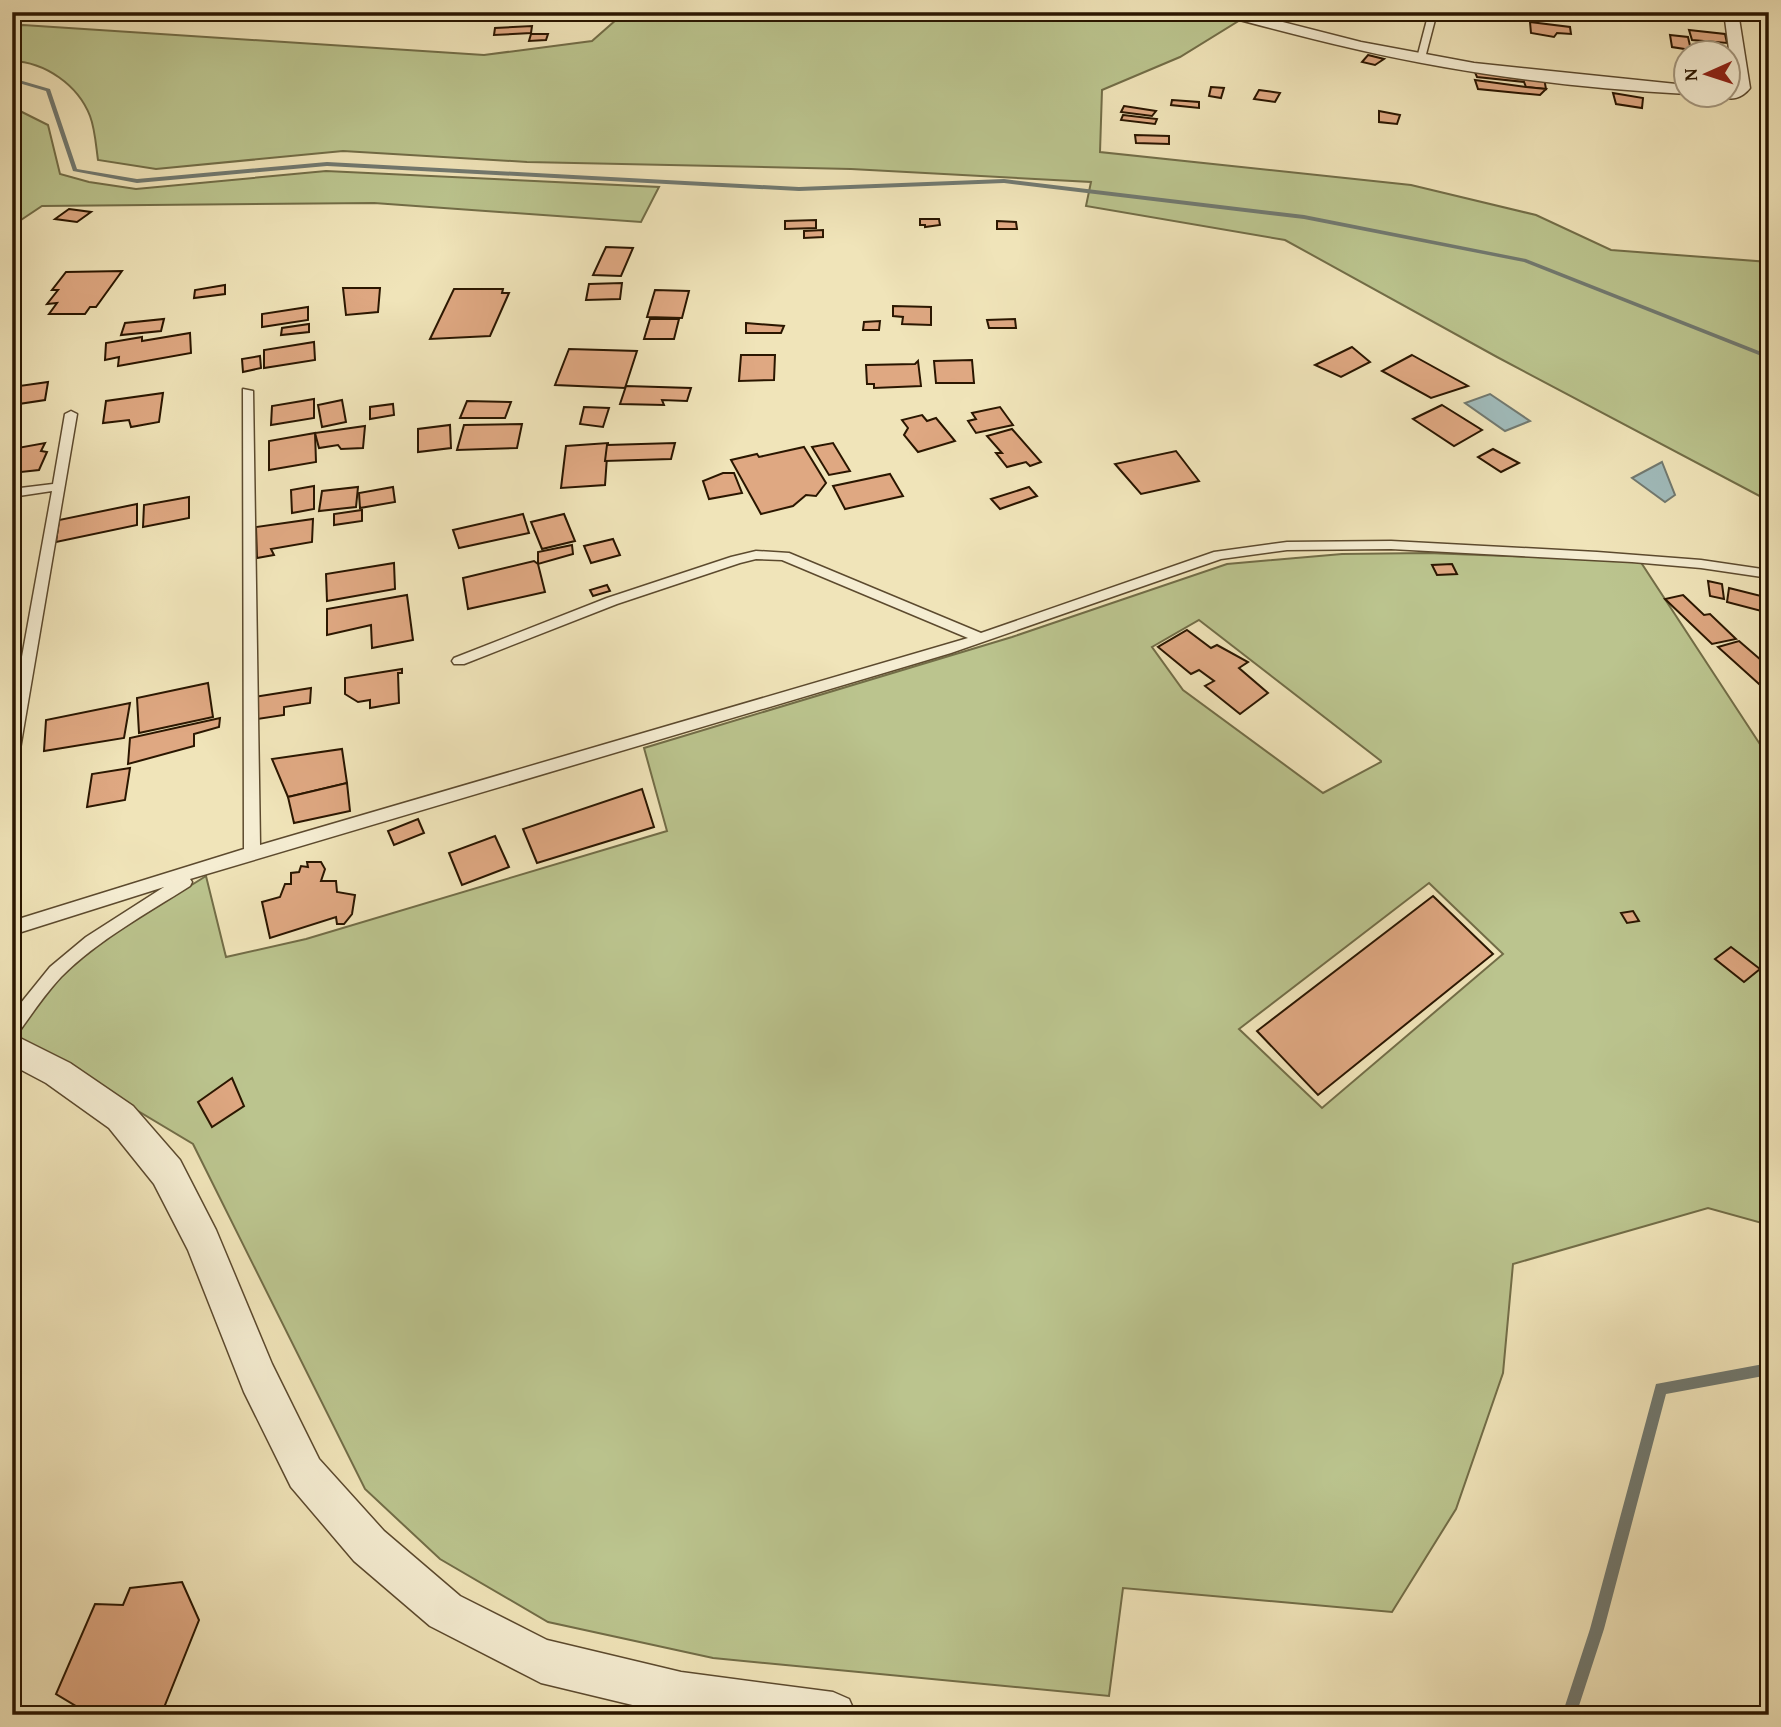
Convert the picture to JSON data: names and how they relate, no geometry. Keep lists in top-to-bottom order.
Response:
{
  "north": "left"
}
